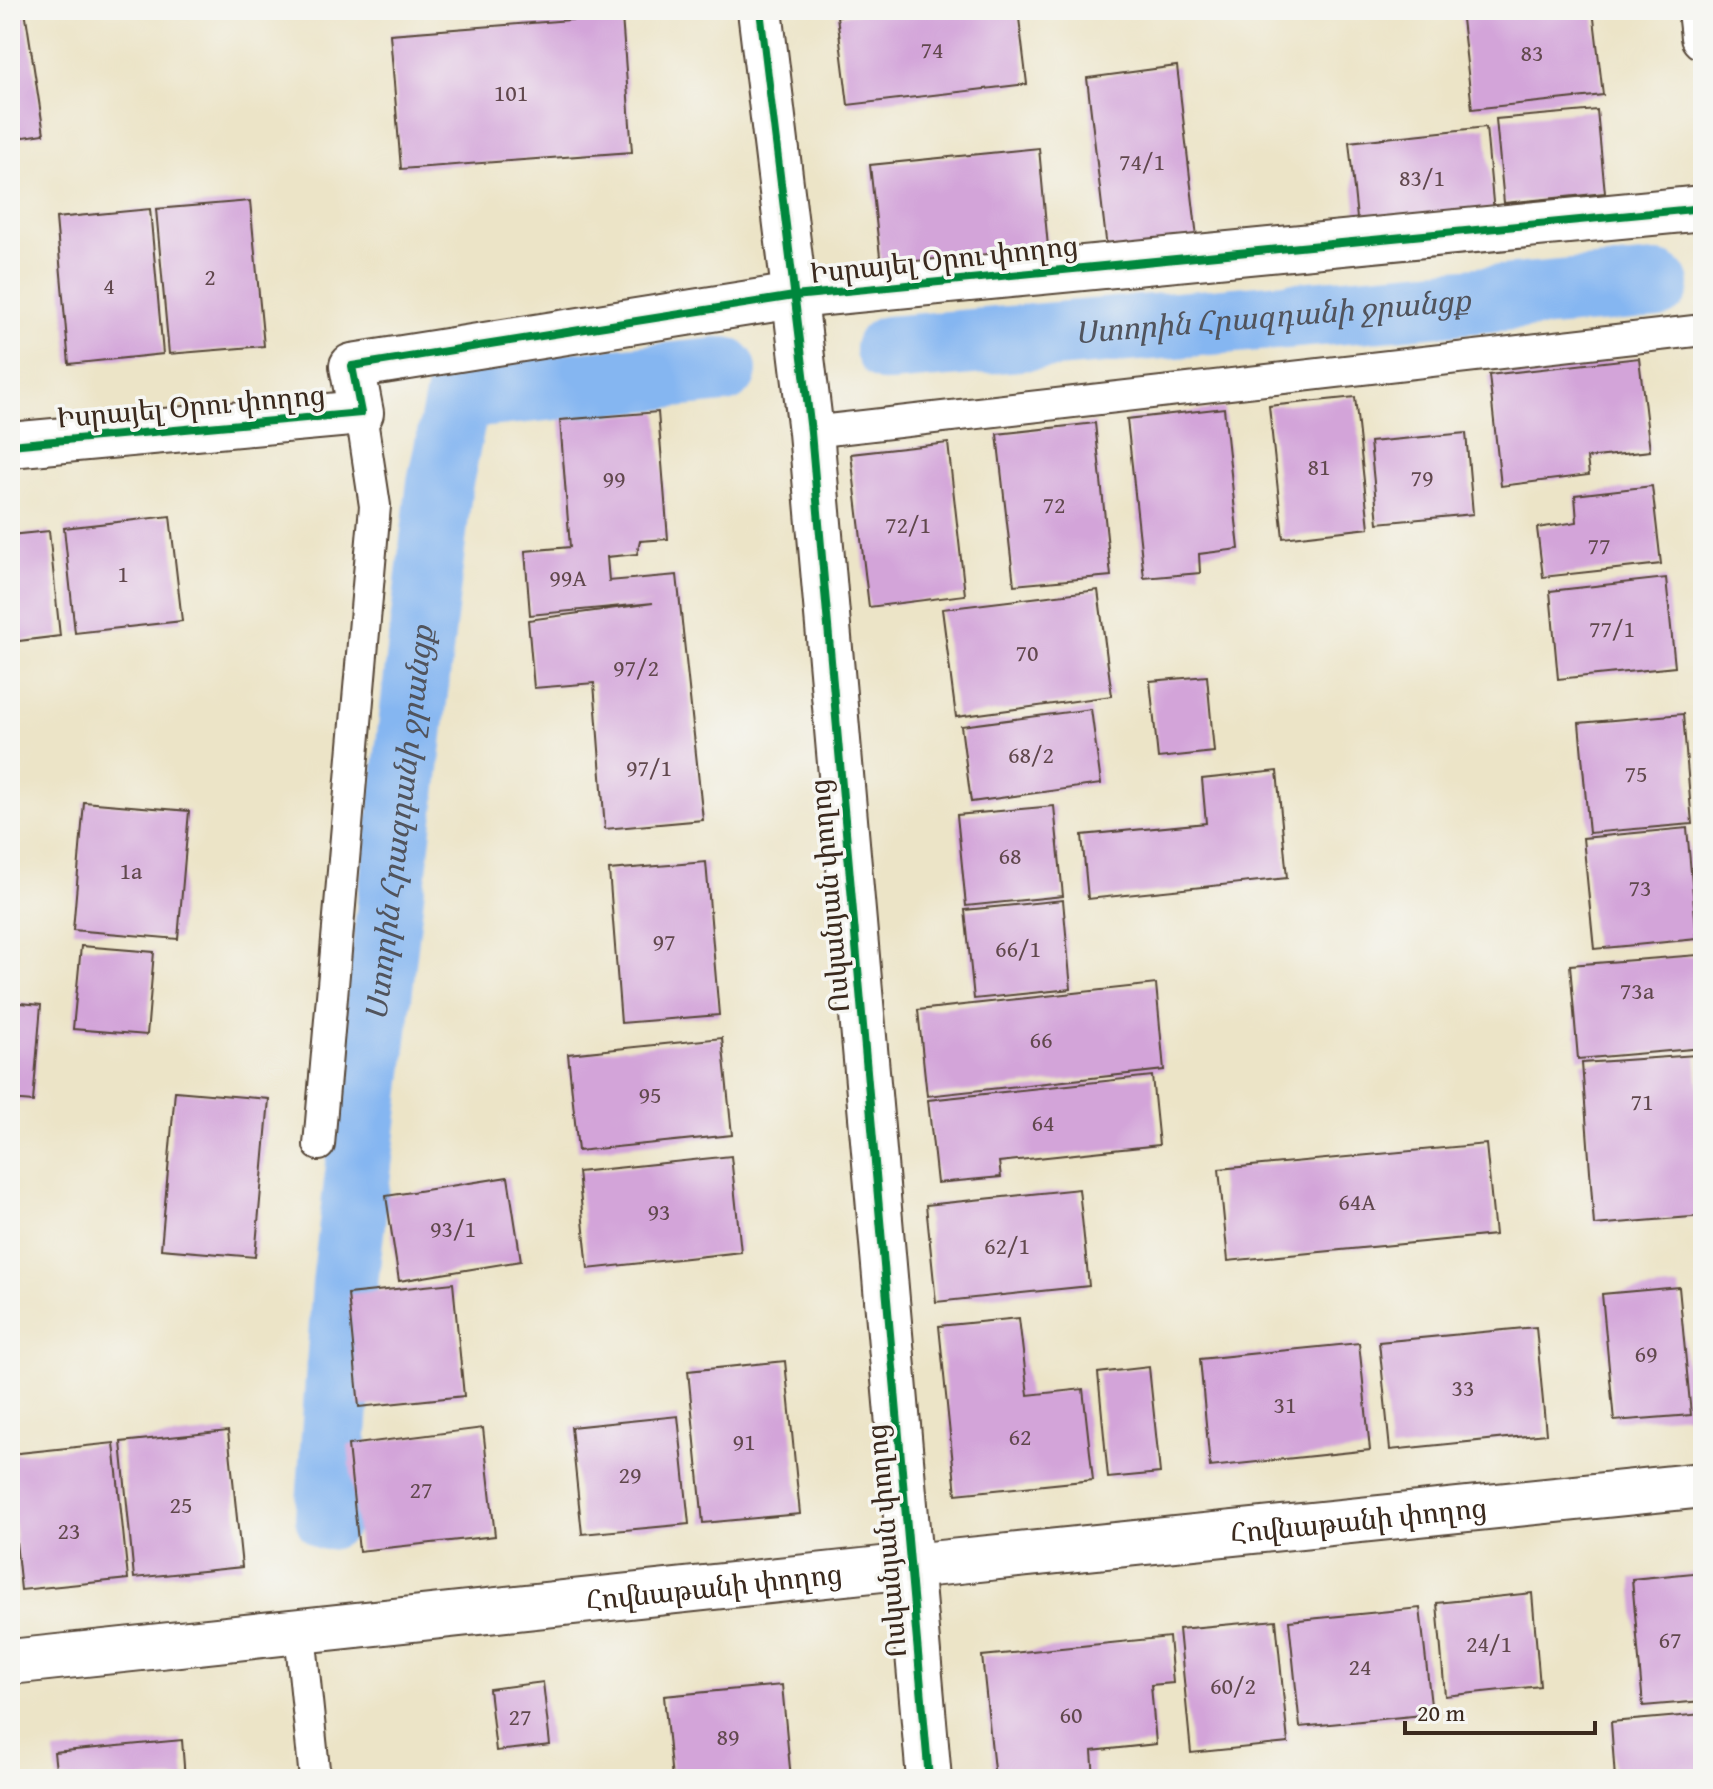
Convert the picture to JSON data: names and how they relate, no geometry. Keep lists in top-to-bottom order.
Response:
{
  "streets": {
    "street": ["Իսրայել Օրու փողոց", "Ոսկանյան փողոց", "Հովնաթանի փողոց"]
  },
  "crossings": [
    ["Իսրայել Օրու փողոց", "Ոսկանյան փողոց"],
    ["Ոսկանյան փողոց", "Հովնաթանի փողոց"]
  ],
  "water": ["Ստորին Հրազդանի ջրանցք"],
  "house_numbers": [
    "74",
    "83",
    "101",
    "74/1",
    "83/1",
    "2",
    "4",
    "81",
    "79",
    "99",
    "72",
    "72/1",
    "77",
    "1",
    "99A",
    "77/1",
    "70",
    "97/2",
    "68/2",
    "97/1",
    "75",
    "68",
    "1a",
    "73",
    "97",
    "66/1",
    "73a",
    "66",
    "95",
    "71",
    "64",
    "64A",
    "93",
    "93/1",
    "62/1",
    "69",
    "33",
    "31",
    "62",
    "91",
    "29",
    "27",
    "25",
    "23",
    "67",
    "24/1",
    "24",
    "60/2",
    "60",
    "27",
    "89"
  ],
  "scale_bar": "20 m"
}
